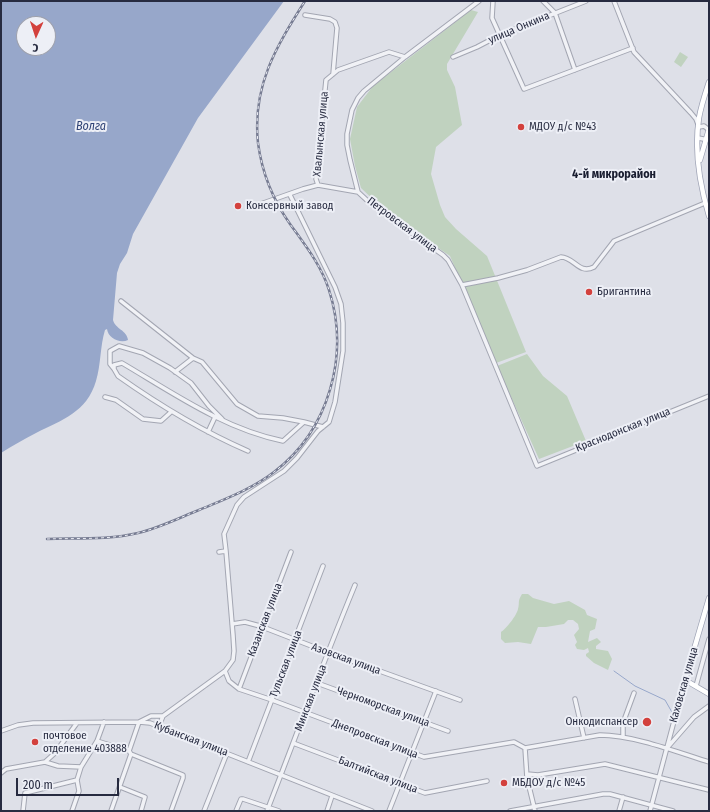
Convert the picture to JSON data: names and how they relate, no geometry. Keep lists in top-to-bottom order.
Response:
{
  "streets": {
    "main road": ["Каховская улица"],
    "street": [
      "улица Онкина",
      "Хвалынская улица",
      "Петровская улица",
      "Краснодонская улица",
      "Казанская улица",
      "Азовская улица",
      "Тульская улица",
      "Минская улица",
      "Черноморская улица",
      "Кубанская улица",
      "Днепровская улица",
      "Балтийская улица"
    ]
  },
  "crossings": [
    ["Хвалынская улица", "Петровская улица"],
    ["Петровская улица", "Краснодонская улица"],
    ["Казанская улица", "Азовская улица"],
    ["Казанская улица", "Днепровская улица"],
    ["Азовская улица", "Тульская улица"],
    ["Азовская улица", "Минская улица"],
    ["Тульская улица", "Кубанская улица"],
    ["Тульская улица", "Днепровская улица"],
    ["Каховская улица", "Днепровская улица"],
    ["Минская улица", "Черноморская улица"],
    ["Минская улица", "Кубанская улица"],
    ["Минская улица", "Днепровская улица"],
    ["Минская улица", "Балтийская улица"]
  ],
  "districts": ["4-й микрорайон"],
  "water": ["Волга"],
  "places": [
    "МДОУ д/с №43",
    "Консервный завод",
    "Бригантина",
    "Онкодиспансер",
    "почтовое отделение 403888",
    "МБДОУ д/с №45"
  ],
  "scale_bar": "200 m",
  "north": "bottom"
}
